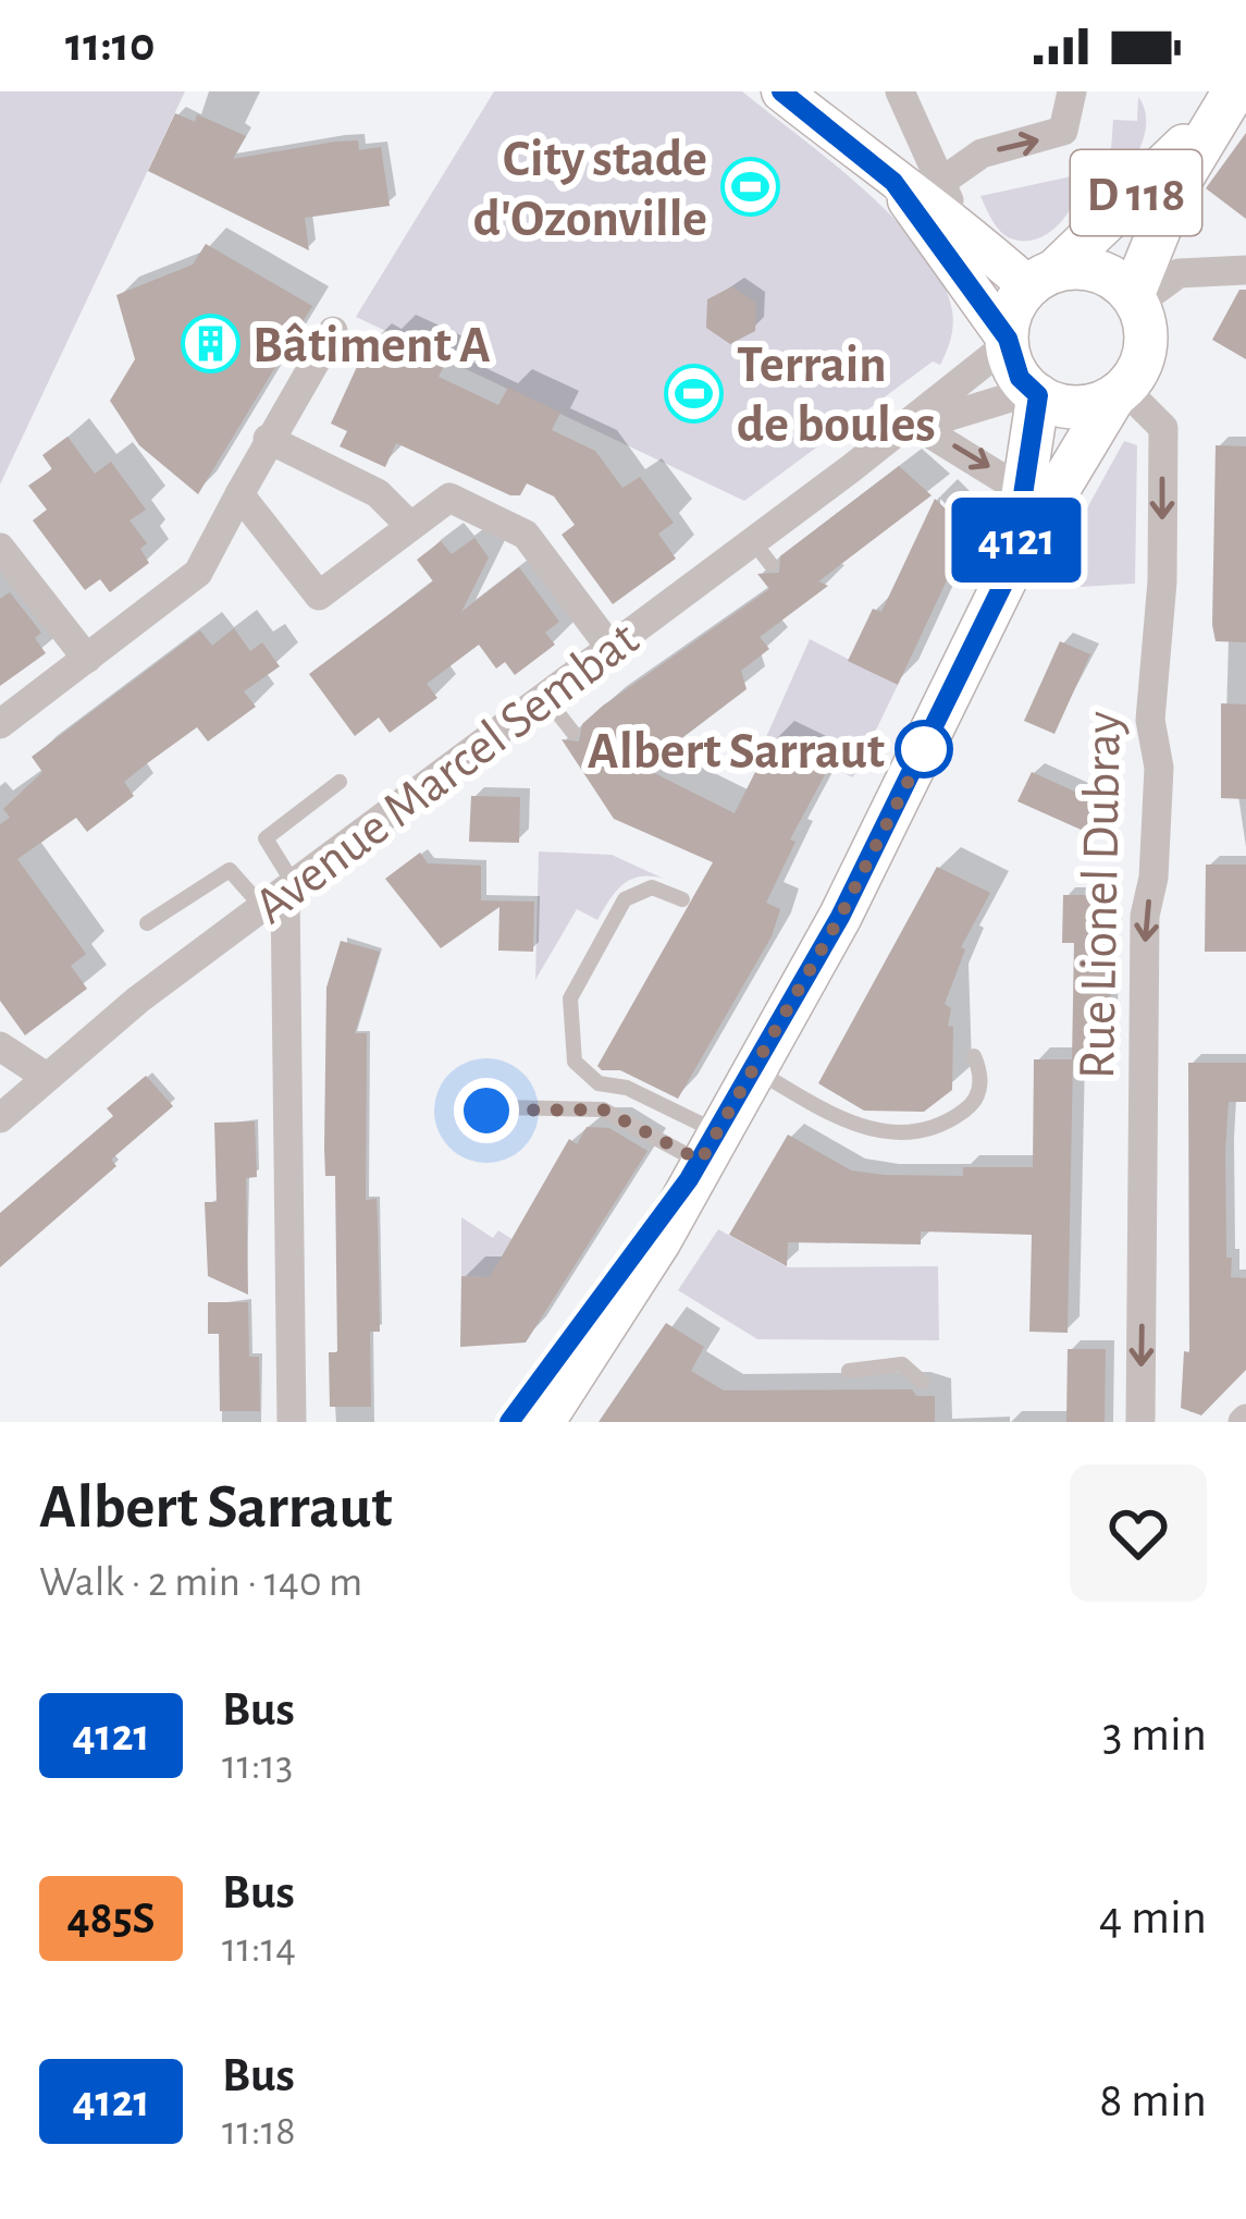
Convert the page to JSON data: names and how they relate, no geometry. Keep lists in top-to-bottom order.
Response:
{
  "streets": {
    "main road": ["D 118"],
    "street": ["Avenue Marcel Sembat", "Rue Lionel Dubray"]
  },
  "crossings": [
    ["D 118", "Avenue Marcel Sembat"],
    ["D 118", "Rue Lionel Dubray"],
    ["Avenue Marcel Sembat", "Rue Lionel Dubray"]
  ],
  "one_way": ["Rue Lionel Dubray"],
  "places": {
    "sports": ["City stade d'Ozonville", "Terrain de boules"],
    "building": ["Bâtiment A"],
    "other": ["Albert Sarraut"]
  },
  "lines": ["bus line 4121"],
  "page": {
    "status": "11:10",
    "on_map": "4121",
    "heading": ["Albert Sarraut", "Walk · 2 min · 140 m"],
    "list": [
      {
        "mark": "4121",
        "name": "Bus",
        "note": "11:13",
        "value": "3 min"
      },
      {
        "mark": "485S",
        "name": "Bus",
        "note": "11:14",
        "value": "4 min"
      },
      {
        "mark": "4121",
        "name": "Bus",
        "note": "11:18",
        "value": "8 min"
      }
    ]
  }
}
